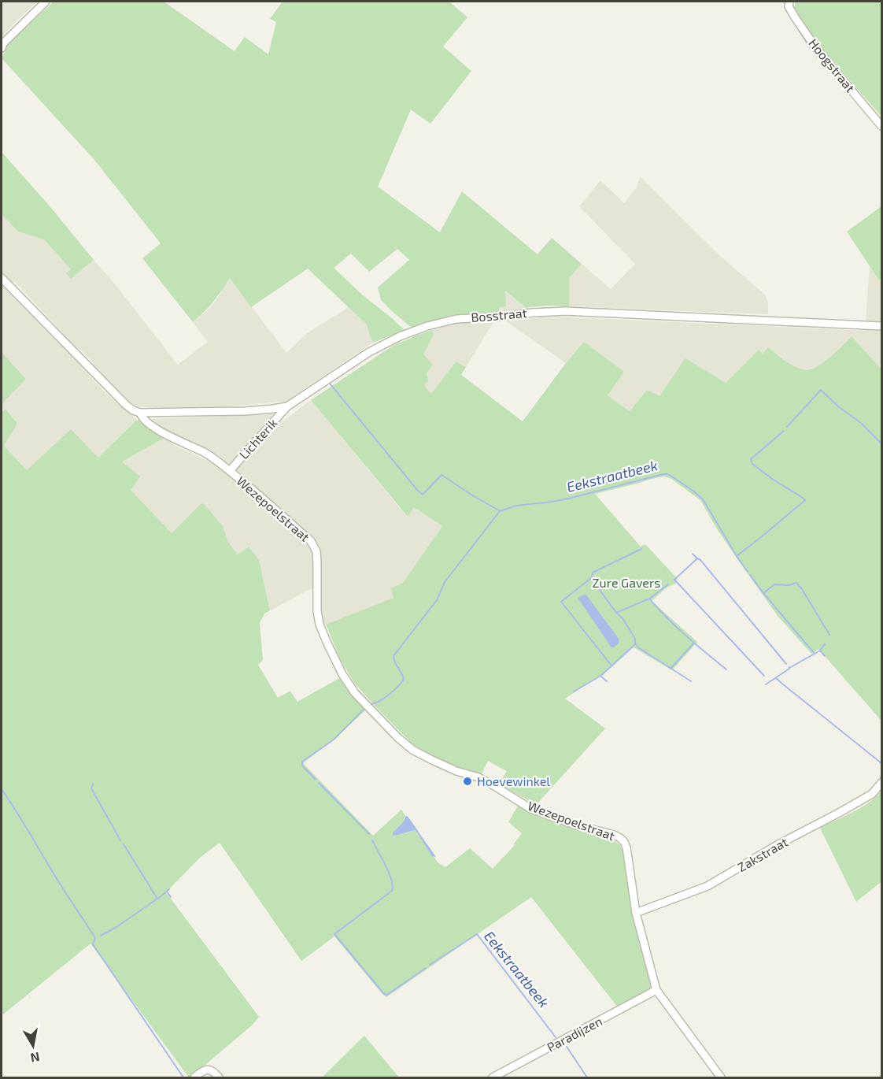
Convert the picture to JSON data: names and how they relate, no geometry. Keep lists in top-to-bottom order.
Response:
{
  "streets": {
    "street": [
      "Hoogstraat",
      "Bosstraat",
      "Lichterik",
      "Wezepoelstraat",
      "Zakstraat",
      "Paradijzen"
    ]
  },
  "crossings": [
    ["Bosstraat", "Lichterik"],
    ["Bosstraat", "Wezepoelstraat"],
    ["Lichterik", "Wezepoelstraat"],
    ["Wezepoelstraat", "Zakstraat"],
    ["Wezepoelstraat", "Paradijzen"]
  ],
  "water": ["Eekstraatbeek"],
  "parks": ["Zure Gavers"],
  "places": ["Hoevewinkel"],
  "north": "bottom"
}
